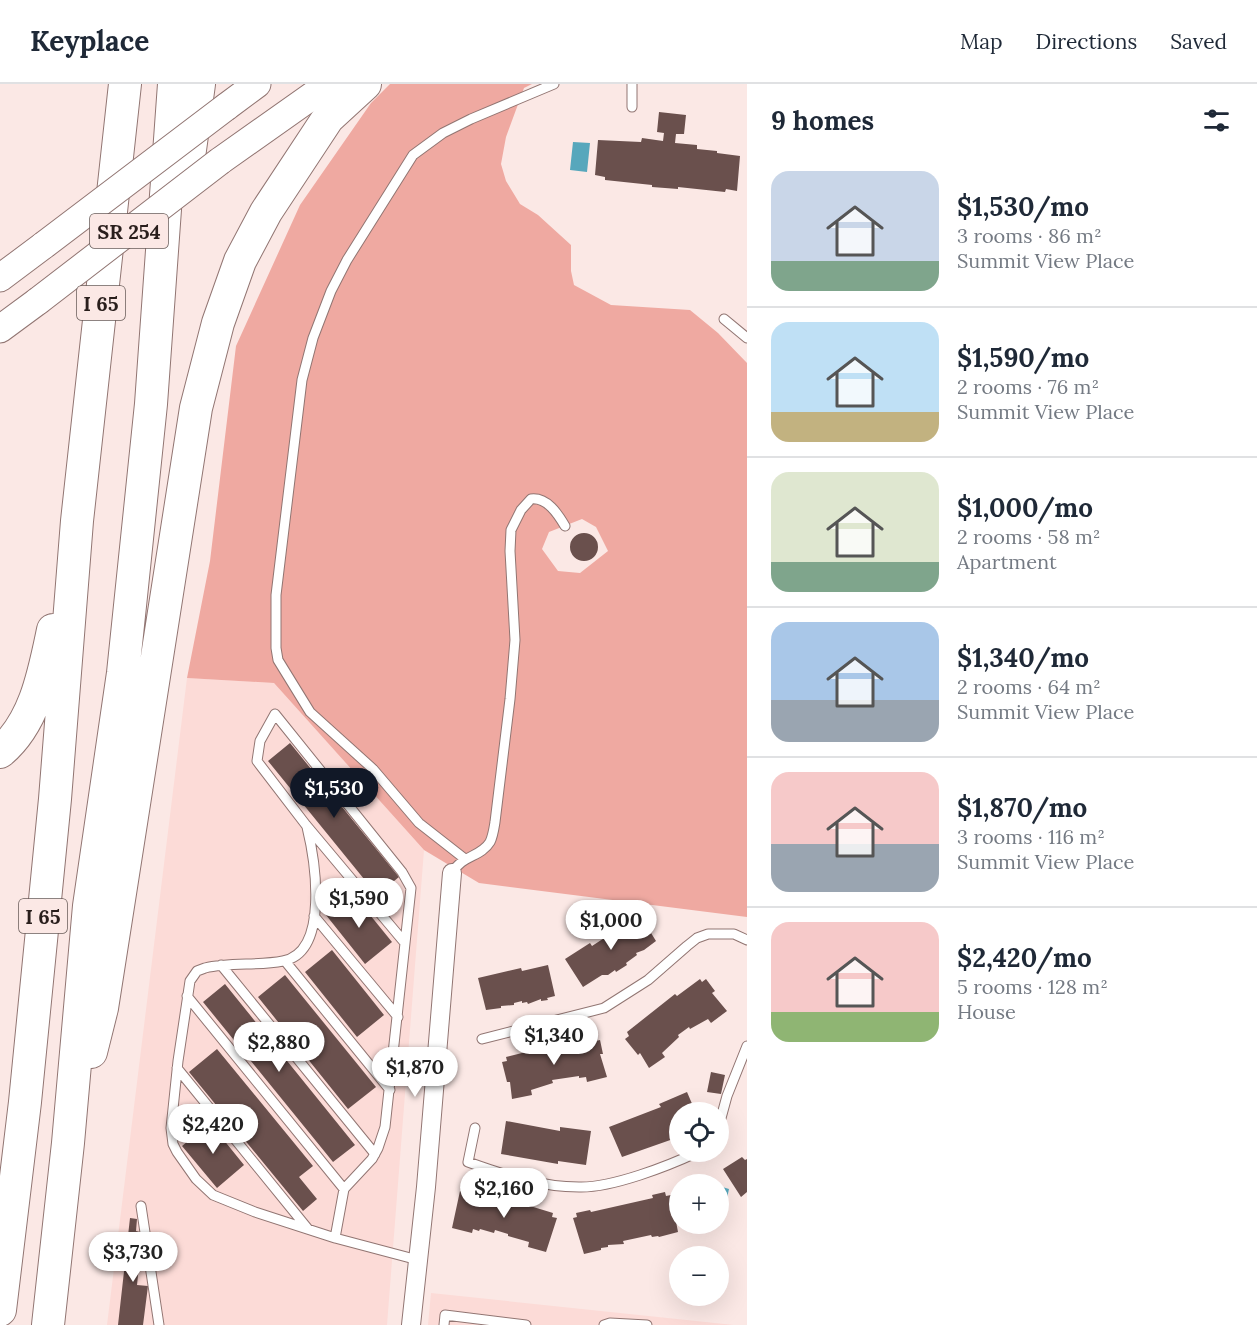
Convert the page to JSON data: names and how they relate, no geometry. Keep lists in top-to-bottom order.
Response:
{
  "streets": {
    "highway": ["I 65"],
    "main road": ["SR 254"]
  },
  "page": {
    "header": "Keyplace",
    "nav": ["Map", "Directions", "Saved"],
    "heading": "9 homes",
    "list": [
      {
        "name": "$1,530/mo",
        "note": "3 rooms · 86 m² · Summit View Place"
      },
      {
        "name": "$1,590/mo",
        "note": "2 rooms · 76 m² · Summit View Place"
      },
      {
        "name": "$1,000/mo",
        "note": "2 rooms · 58 m² · Apartment"
      },
      {
        "name": "$1,340/mo",
        "note": "2 rooms · 64 m² · Summit View Place"
      },
      {
        "name": "$1,870/mo",
        "note": "3 rooms · 116 m² · Summit View Place"
      },
      {
        "name": "$2,420/mo",
        "note": "5 rooms · 128 m² · House"
      }
    ],
    "price": [
      "$1,530",
      "$1,590",
      "$1,000",
      "$1,340",
      "$2,880",
      "$1,870",
      "$2,420",
      "$2,160",
      "$3,730"
    ],
    "map_buttons": ["+", "−"]
  }
}
